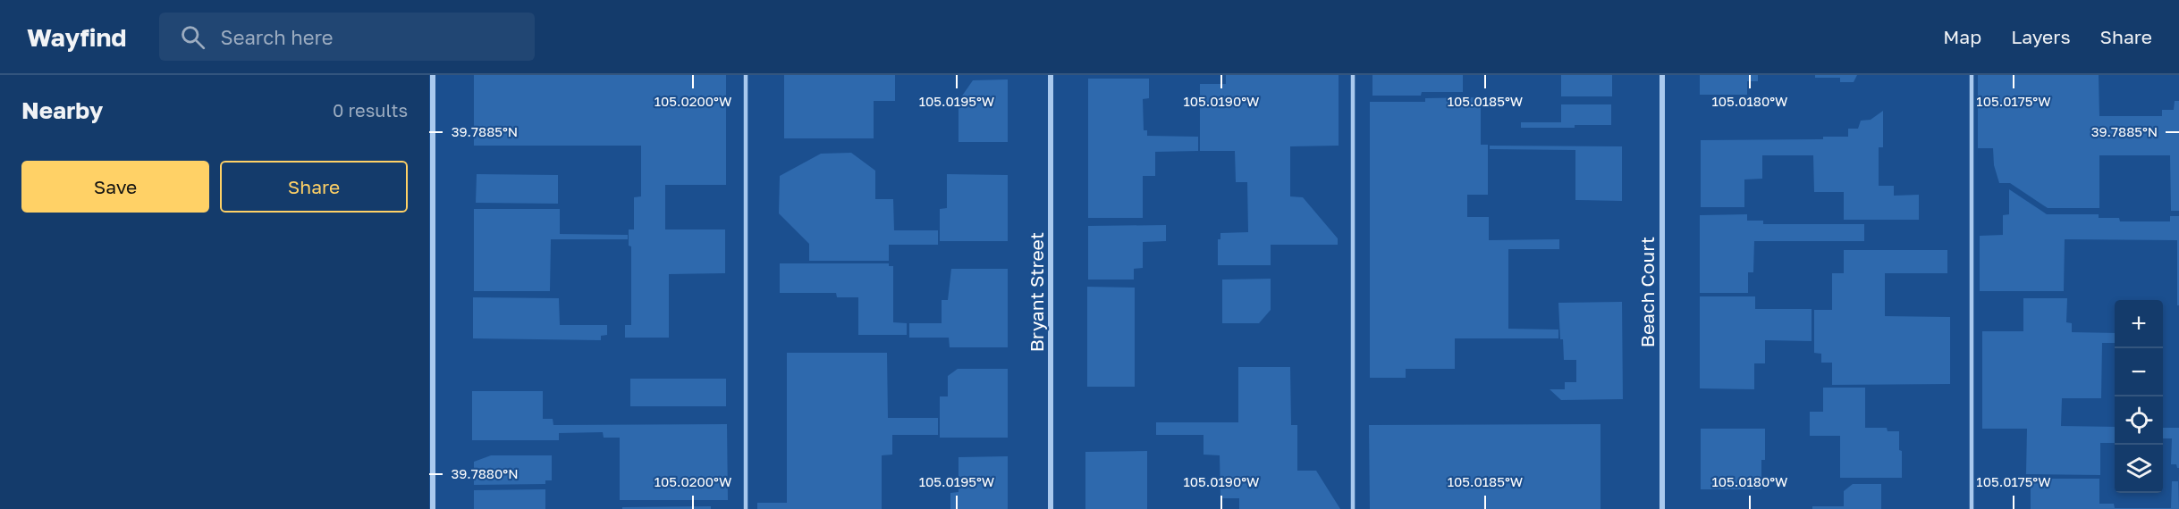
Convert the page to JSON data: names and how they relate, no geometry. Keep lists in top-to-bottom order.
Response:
{
  "streets": {
    "street": ["Bryant Street", "Beach Court"]
  },
  "page": {
    "header": "Wayfind",
    "search": "Search here",
    "nav": ["Map", "Layers", "Share"],
    "heading": ["Nearby", "0 results"],
    "buttons": ["Save", "Share"],
    "map_buttons": ["+", "−"]
  },
  "coordinates": [
    "105.0200°W",
    "105.0195°W",
    "105.0190°W",
    "105.0185°W",
    "105.0180°W",
    "105.0175°W",
    "39.7885°N",
    "39.7880°N"
  ]
}
